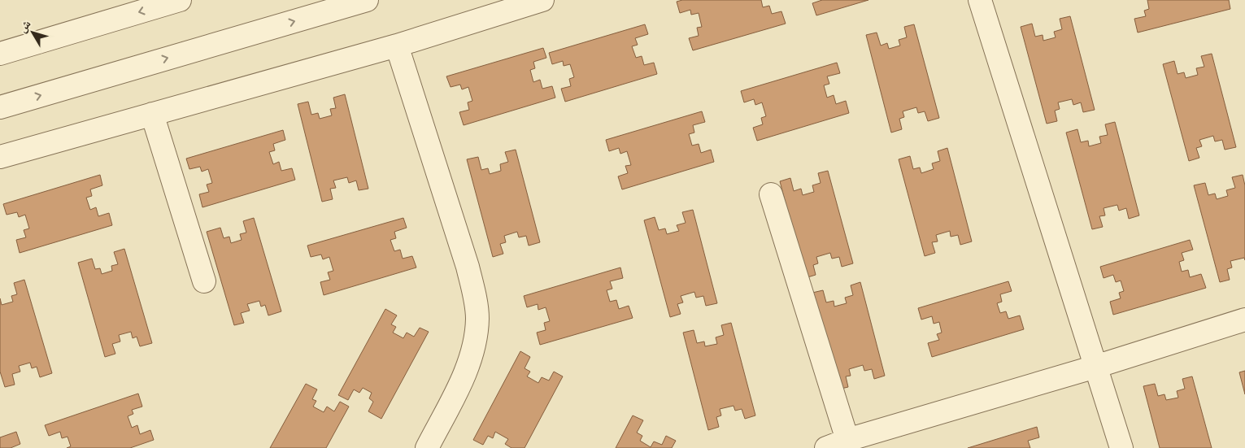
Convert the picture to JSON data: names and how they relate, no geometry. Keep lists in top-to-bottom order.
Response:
{
  "north": "top left"
}
